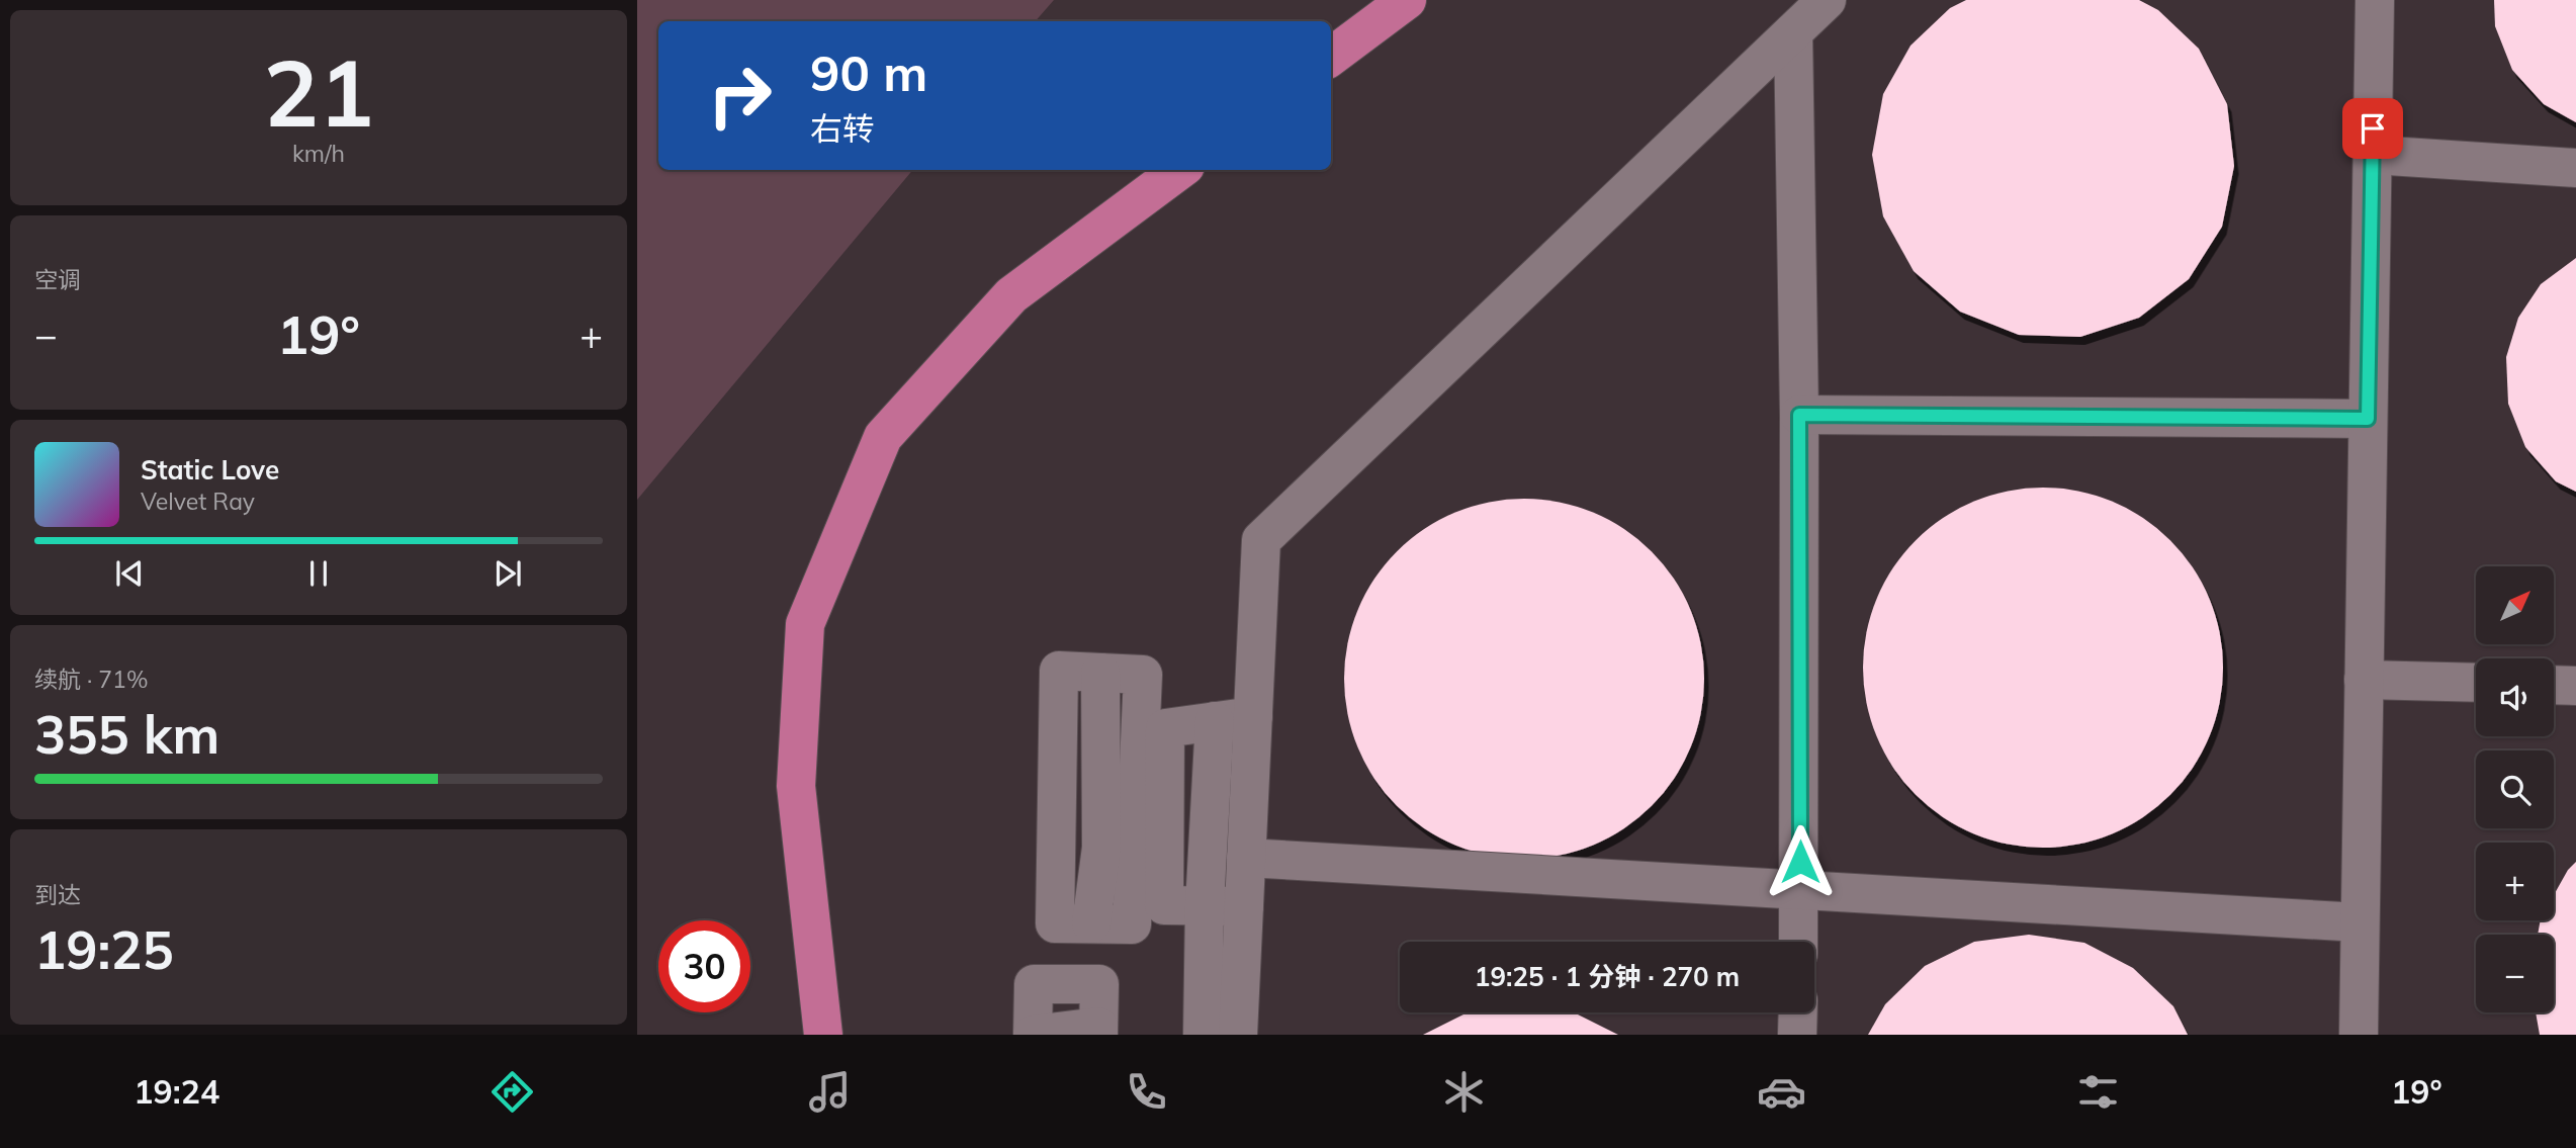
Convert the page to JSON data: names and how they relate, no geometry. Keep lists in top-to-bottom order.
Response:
{
  "north": "top right",
  "page": {
    "tile": [
      ["21", "km/h"],
      "空调",
      ["续航 · 71%", "355 km"],
      ["到达", "19:25"]
    ],
    "turn": ["90 m", "右转"],
    "heat": ["−", "19°", "+"],
    "song": ["Static Love", "Velvet Ray"],
    "map_buttons": ["+", "−"],
    "limit": "30",
    "trip": "19:25 · 1 分钟 · 270 m",
    "tabs": ["19:24", "19°"]
  }
}
